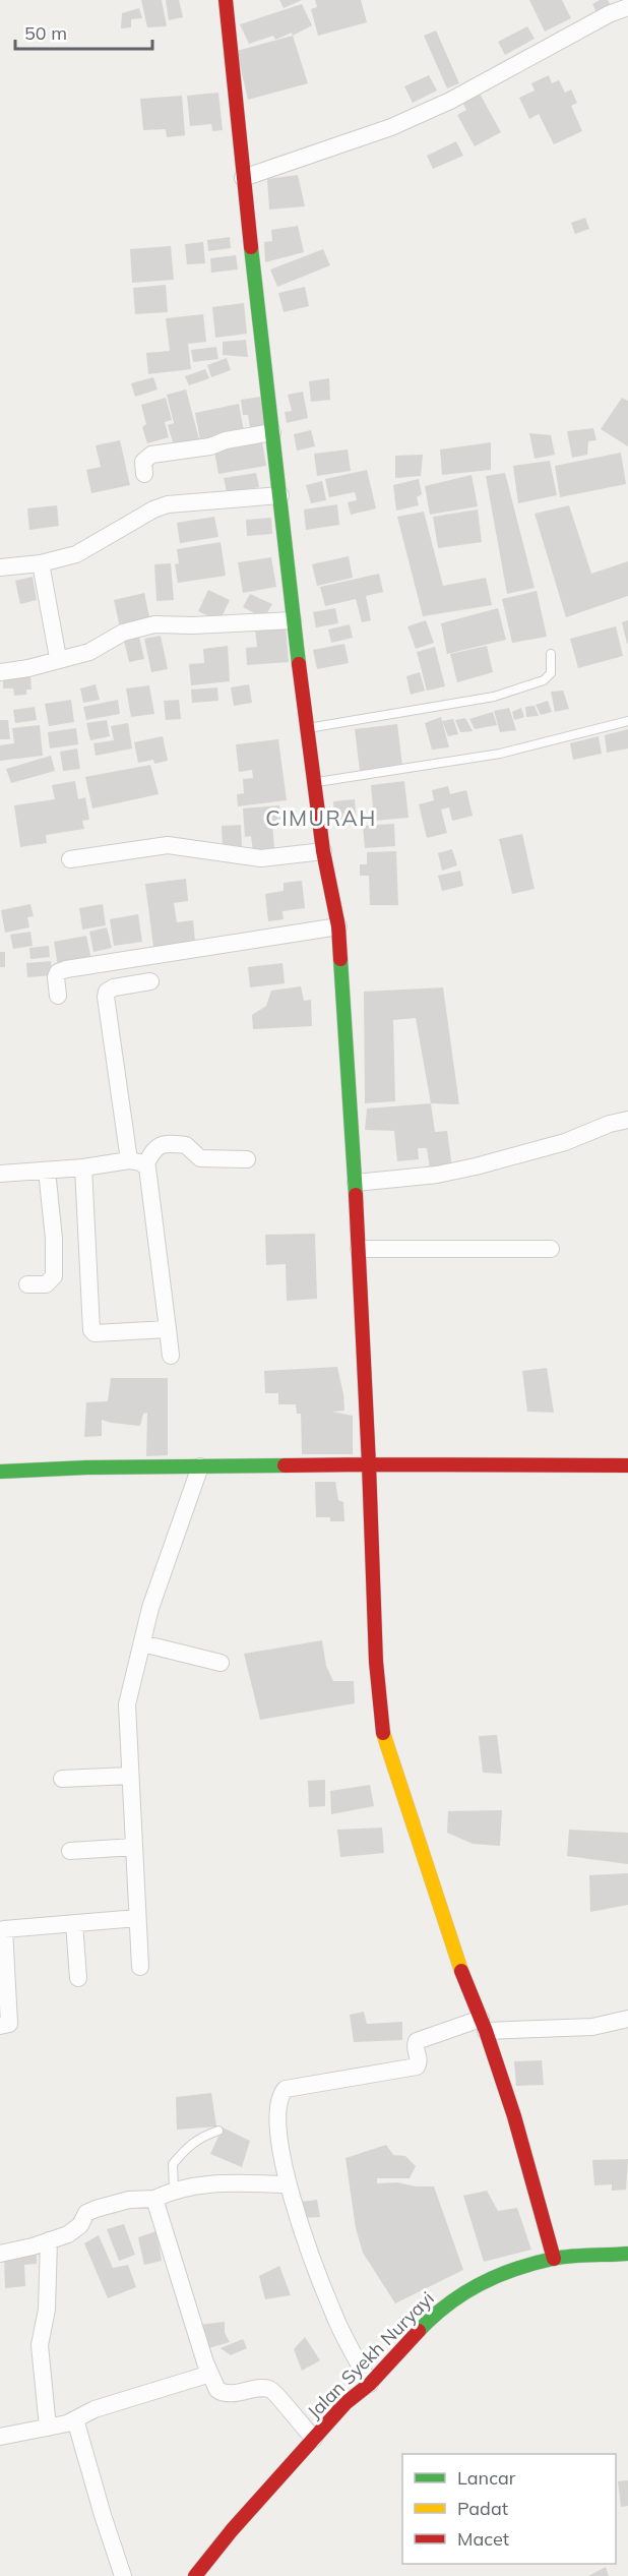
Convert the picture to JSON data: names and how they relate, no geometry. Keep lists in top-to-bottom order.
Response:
{
  "streets": {
    "street": ["Jalan Syekh Nuryayi"]
  },
  "districts": ["CIMURAH"],
  "legend": ["Lancar", "Padat", "Macet"],
  "scale_bar": "50 m"
}
